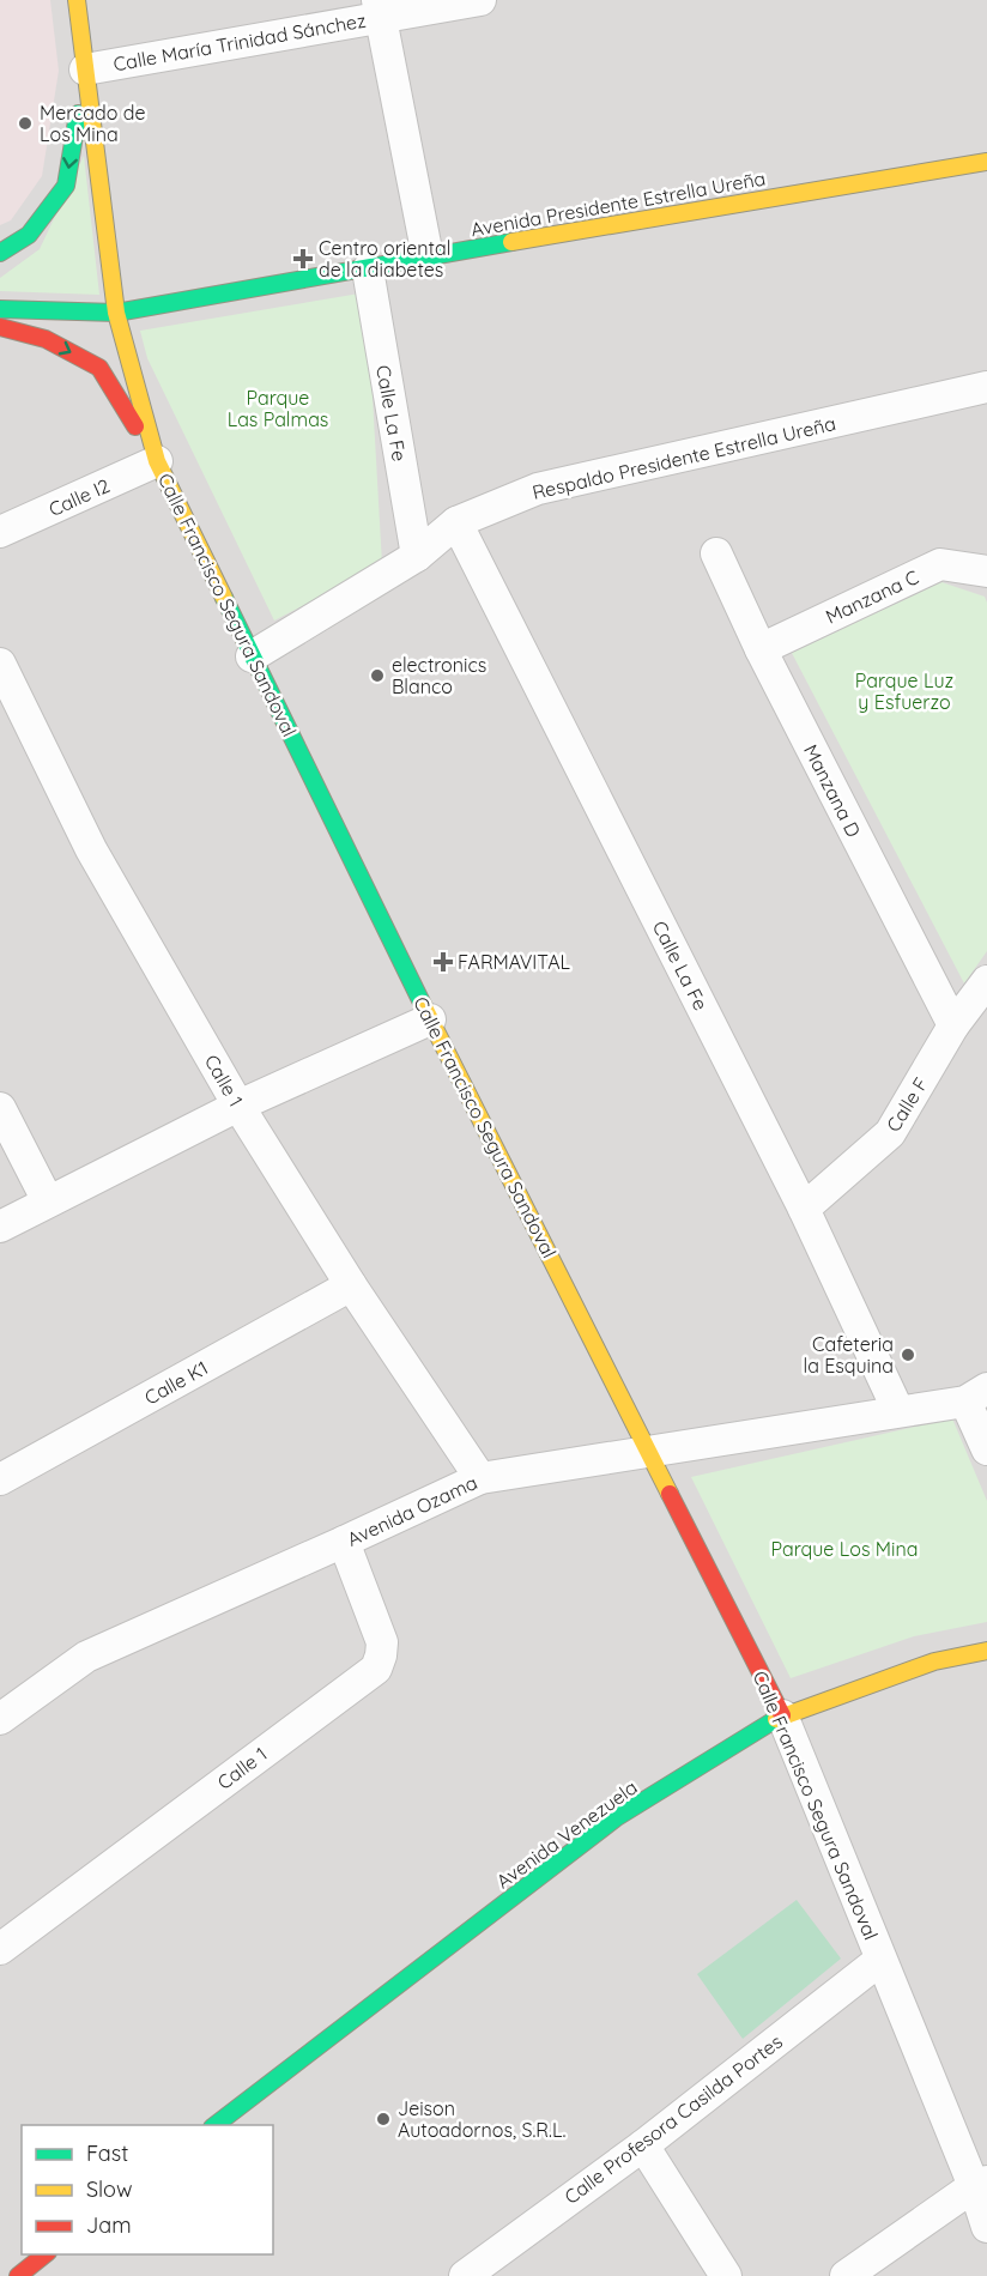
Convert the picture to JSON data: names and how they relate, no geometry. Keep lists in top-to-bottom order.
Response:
{
  "streets": {
    "main road": ["Avenida Presidente Estrella Ureña", "Calle Francisco Segura Sandoval", "Avenida Venezuela"],
    "street": [
      "Calle María Trinidad Sánchez",
      "Calle La Fe",
      "Respaldo Presidente Estrella Ureña",
      "Calle I2",
      "Manzana C",
      "Manzana D",
      "Calle 1",
      "Calle F",
      "Calle K1",
      "Avenida Ozama",
      "Calle Profesora Casilda Portes"
    ]
  },
  "crossings": [
    ["Calle María Trinidad Sánchez", "Calle Francisco Segura Sandoval"],
    ["Avenida Presidente Estrella Ureña", "Calle La Fe"],
    ["Avenida Presidente Estrella Ureña", "Calle Francisco Segura Sandoval"],
    ["Calle La Fe", "Respaldo Presidente Estrella Ureña"],
    ["Calle La Fe", "Calle F"],
    ["Calle La Fe", "Avenida Ozama"],
    ["Respaldo Presidente Estrella Ureña", "Calle Francisco Segura Sandoval"],
    ["Calle I2", "Calle Francisco Segura Sandoval"],
    ["Manzana C", "Manzana D"],
    ["Calle Francisco Segura Sandoval", "Avenida Ozama"],
    ["Calle Francisco Segura Sandoval", "Avenida Venezuela"],
    ["Calle Francisco Segura Sandoval", "Calle Profesora Casilda Portes"],
    ["Manzana D", "Calle F"],
    ["Calle 1", "Calle K1"],
    ["Calle 1", "Avenida Ozama"]
  ],
  "parks": ["Parque Las Palmas", "Parque Luz y Esfuerzo", "Parque Los Mina"],
  "places": {
    "other": [
      "Mercado de Los Mina",
      "electronics Blanco",
      "Cafeteria la Esquina",
      "Jeison Autoadornos, S.R.L."
    ],
    "health": ["Centro oriental de la diabetes", "FARMAVITAL"]
  },
  "legend": ["Fast", "Slow", "Jam"]
}
